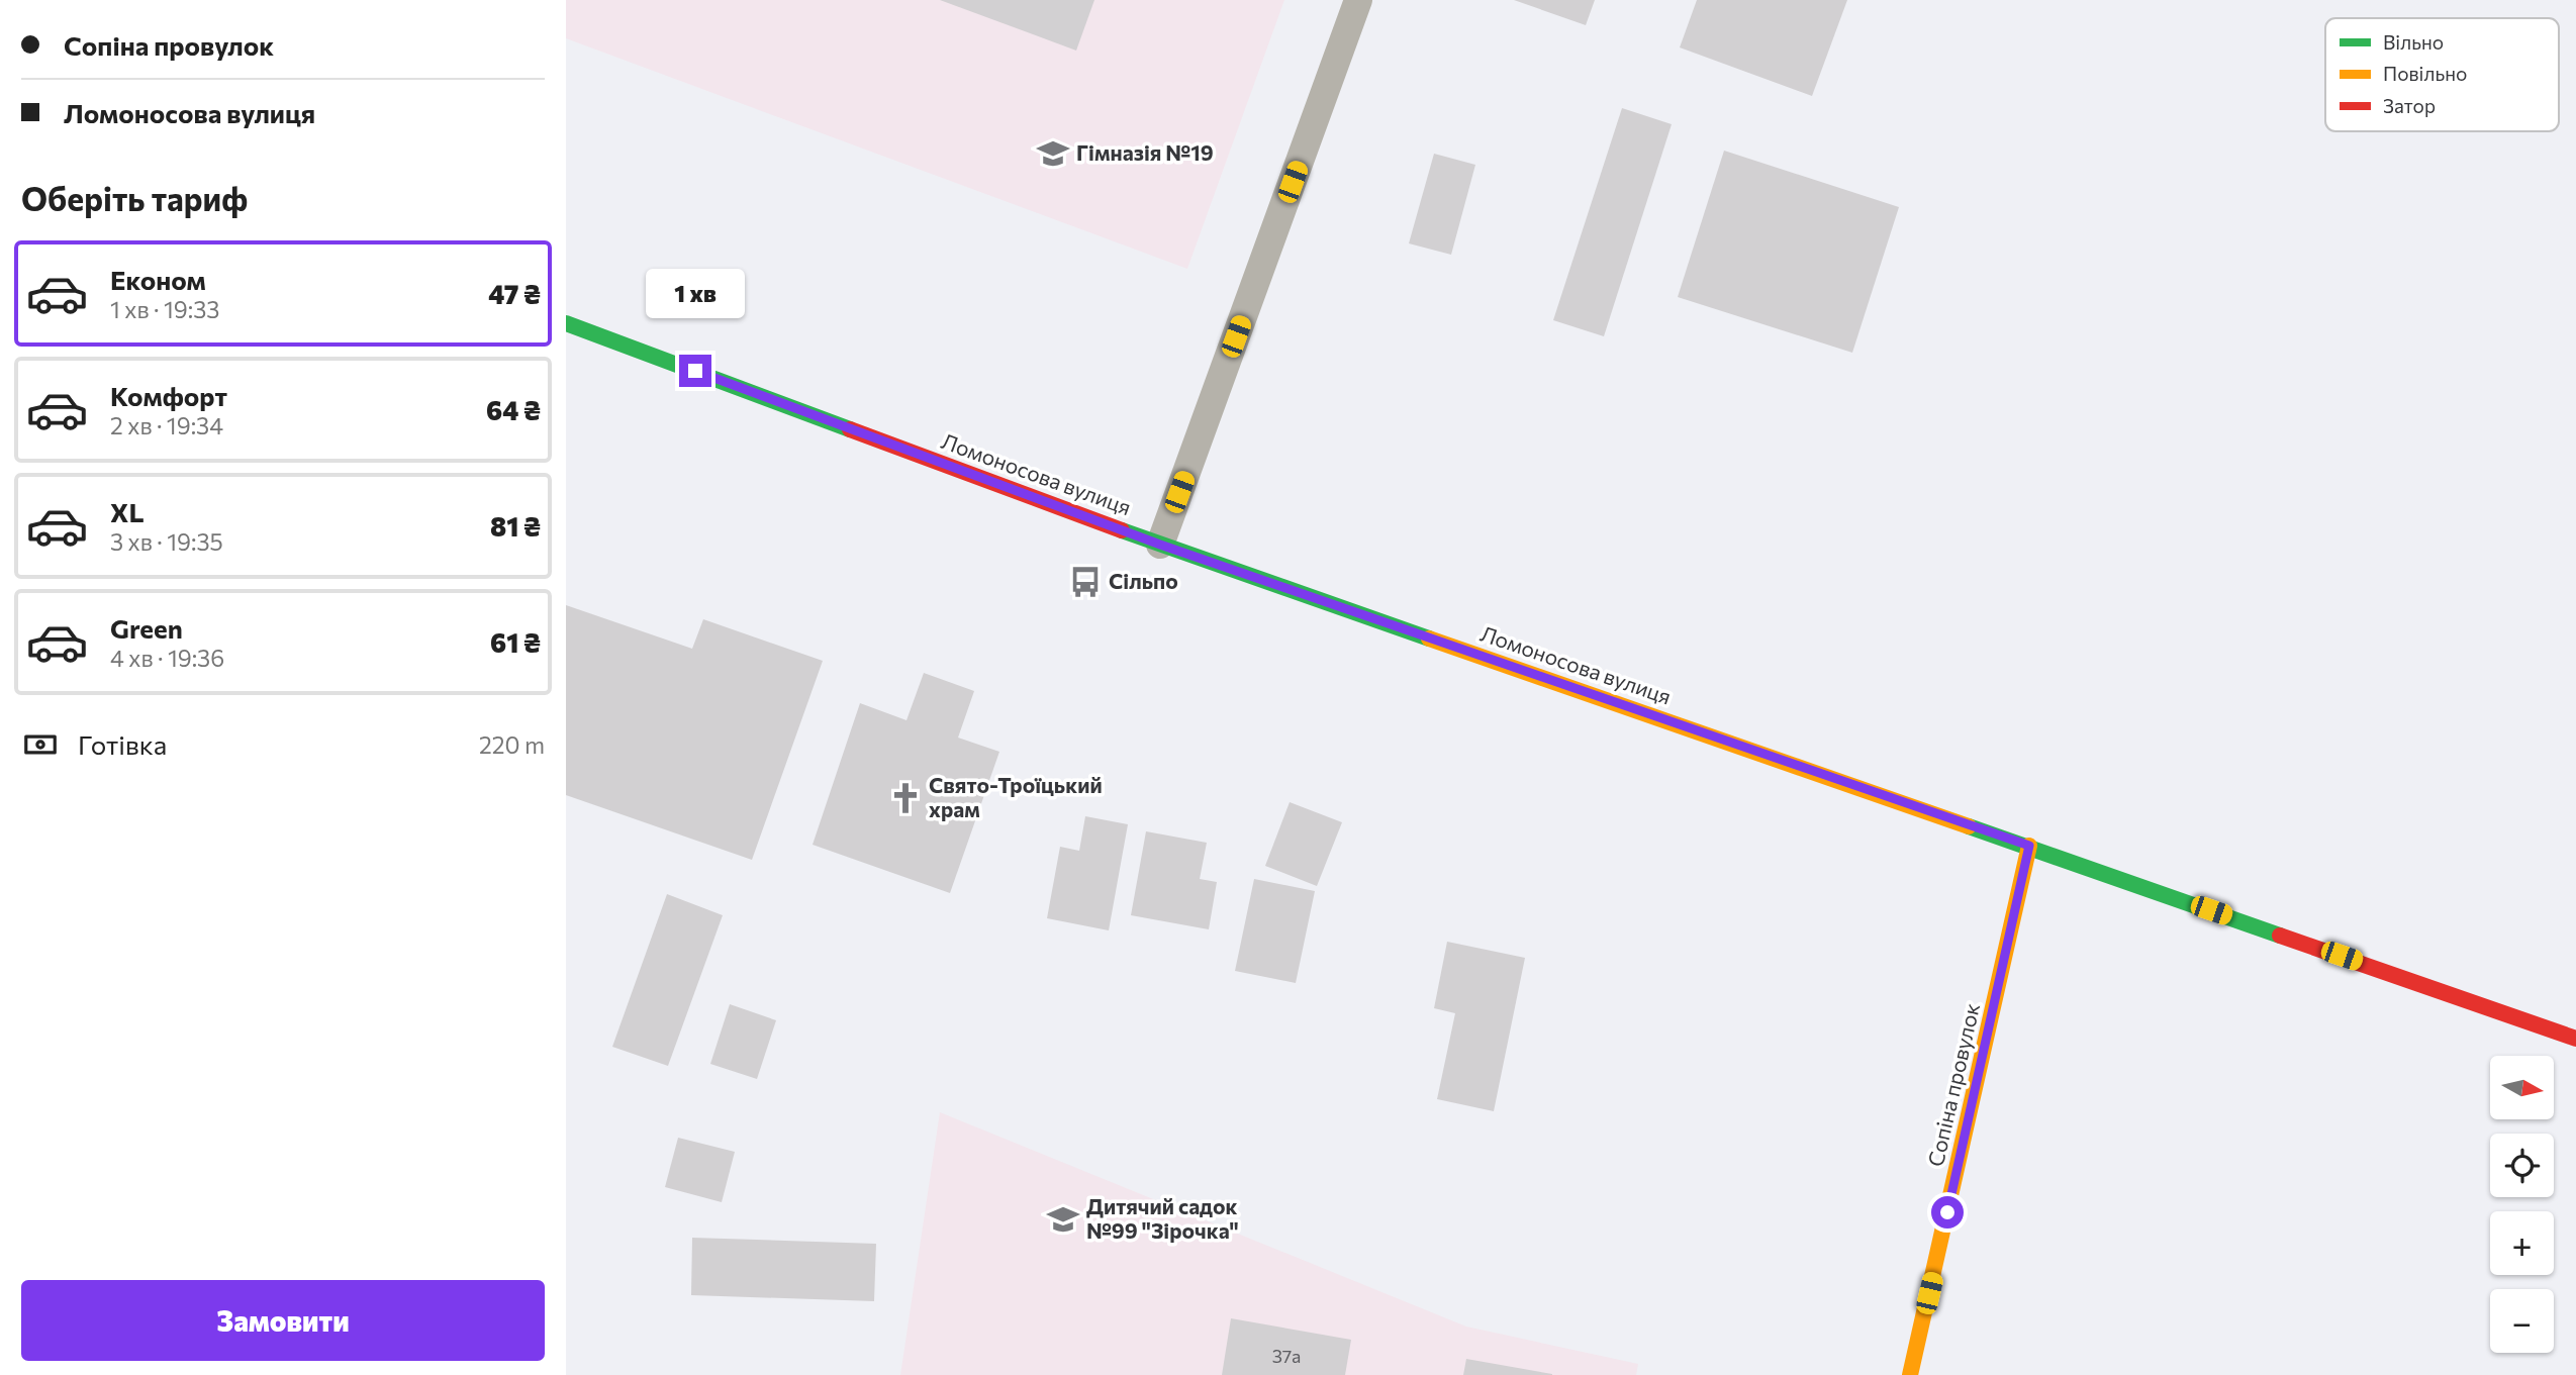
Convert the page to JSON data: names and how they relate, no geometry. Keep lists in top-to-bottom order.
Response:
{
  "streets": {
    "main road": ["Ломоносова вулиця", "Сопіна провулок"]
  },
  "crossings": [
    ["Ломоносова вулиця", "Сопіна провулок"]
  ],
  "places": {
    "school or university": ["Гімназія №19", "Дитячий садок №99 \"Зірочка\""],
    "bus stop": ["Сільпо"],
    "church": ["Свято-Троїцький храм"]
  },
  "house_numbers": ["37а"],
  "legend": ["Вільно", "Повільно", "Затор"],
  "north": "right",
  "page": {
    "banner": ["Сопіна провулок", "Ломоносова вулиця"],
    "heading": "Оберіть тариф",
    "list": [
      {
        "name": "Економ",
        "note": "1 хв · 19:33",
        "value": "47 ₴"
      },
      {
        "name": "Комфорт",
        "note": "2 хв · 19:34",
        "value": "64 ₴"
      },
      {
        "name": "XL",
        "note": "3 хв · 19:35",
        "value": "81 ₴"
      },
      {
        "name": "Green",
        "note": "4 хв · 19:36",
        "value": "61 ₴"
      }
    ],
    "bubble": "1 хв",
    "pay": ["Готівка", "220 m"],
    "map_buttons": ["+", "−"],
    "buttons": "Замовити"
  }
}
